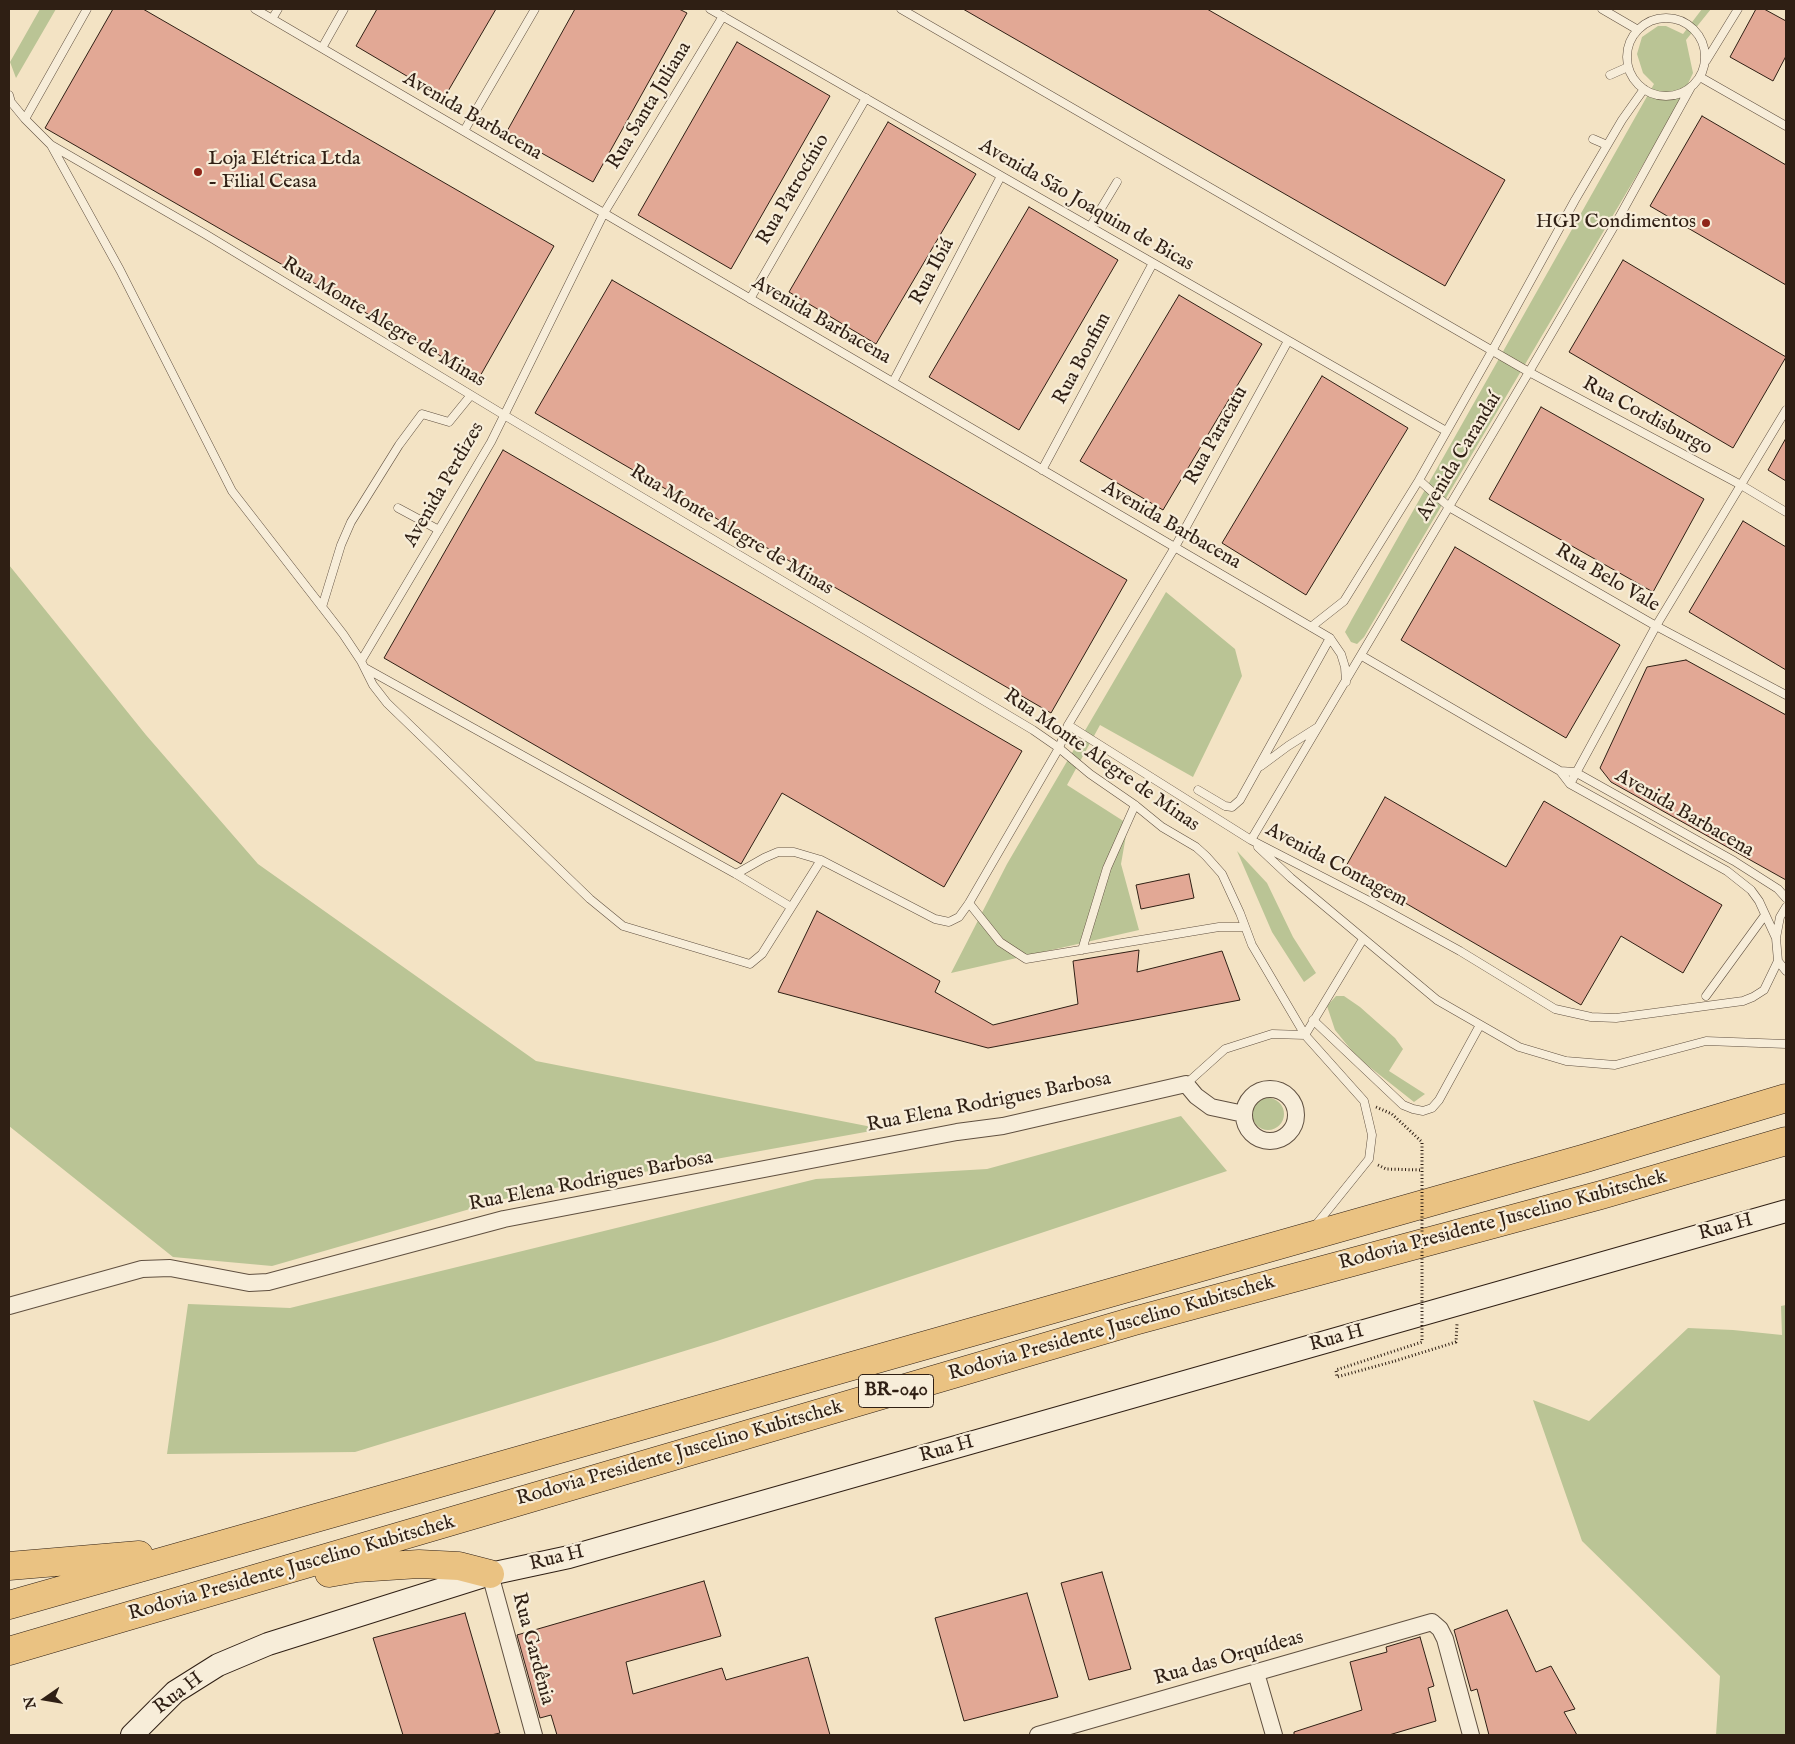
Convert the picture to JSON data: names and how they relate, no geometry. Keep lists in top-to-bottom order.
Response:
{
  "streets": {
    "highway": ["Rodovia Presidente Juscelino Kubitschek", "BR-040"],
    "main road": ["Rua H"],
    "street": ["Rua Elena Rodrigues Barbosa", "Rua Gardênia", "Rua das Orquídeas"],
    "lane": [
      "Rua Santa Juliana",
      "Avenida Barbacena",
      "Rua Patrocínio",
      "Avenida São Joaquim de Bicas",
      "Rua Ibiá",
      "Rua Monte Alegre de Minas",
      "Rua Bonfim",
      "Rua Cordisburgo",
      "Rua Paracatu",
      "Avenida Carandaí",
      "Avenida Perdizes",
      "Rua Belo Vale",
      "Avenida Contagem"
    ]
  },
  "crossings": [
    ["Rua Santa Juliana", "Avenida Barbacena"],
    ["Rua Santa Juliana", "Avenida São Joaquim de Bicas"],
    ["Rua Santa Juliana", "Avenida Perdizes"],
    ["Avenida Barbacena", "Rua Patrocínio"],
    ["Avenida Barbacena", "Rua Ibiá"],
    ["Avenida Barbacena", "Rua Bonfim"],
    ["Avenida Barbacena", "Rua Paracatu"],
    ["Avenida Barbacena", "Avenida Carandaí"],
    ["Avenida Barbacena", "Avenida Perdizes"],
    ["Rua Patrocínio", "Avenida São Joaquim de Bicas"],
    ["Avenida São Joaquim de Bicas", "Rua Ibiá"],
    ["Avenida São Joaquim de Bicas", "Rua Bonfim"],
    ["Avenida São Joaquim de Bicas", "Rua Paracatu"],
    ["Avenida São Joaquim de Bicas", "Avenida Carandaí"],
    ["Rua Monte Alegre de Minas", "Avenida Perdizes"],
    ["Rua Monte Alegre de Minas", "Rua Elena Rodrigues Barbosa"],
    ["Rua Cordisburgo", "Avenida Carandaí"],
    ["Rua Paracatu", "Avenida Contagem"],
    ["Avenida Carandaí", "Rua Belo Vale"],
    ["Avenida Carandaí", "Avenida Contagem"],
    ["Rua H", "Rua Gardênia"]
  ],
  "places": ["Loja Elétrica Ltda - Filial Ceasa", "HGP Condimentos"],
  "north": "left"
}
